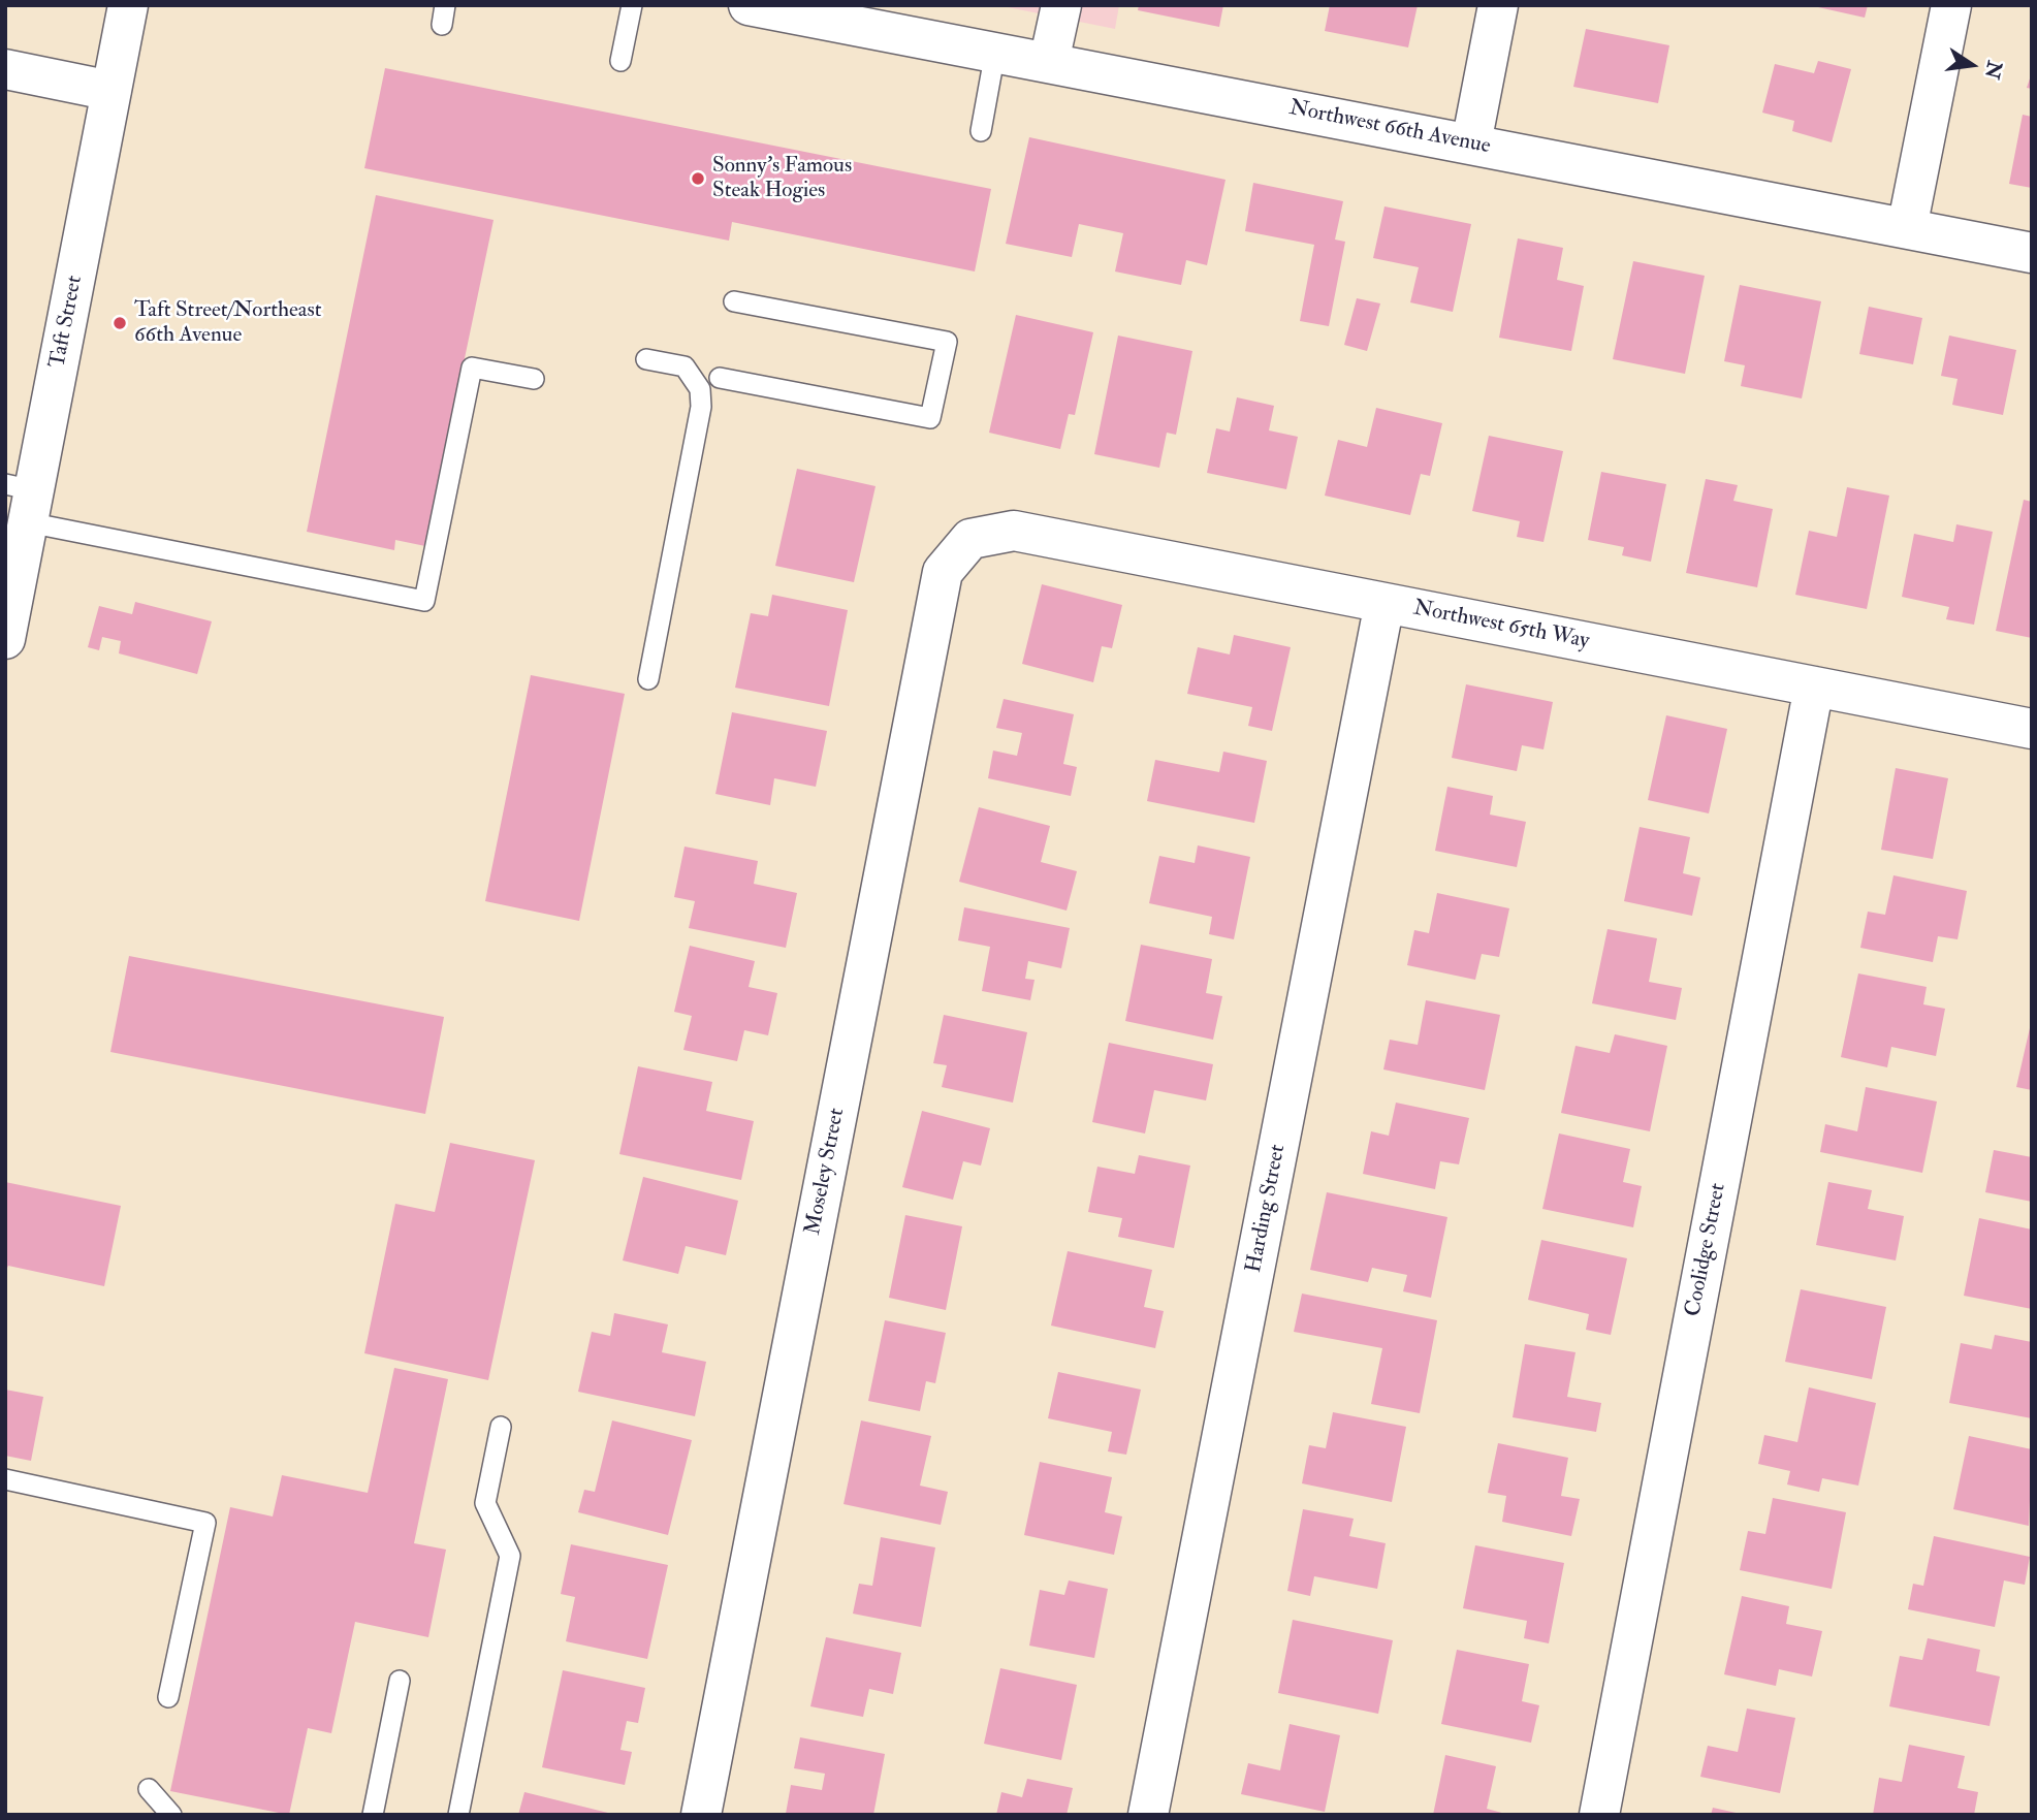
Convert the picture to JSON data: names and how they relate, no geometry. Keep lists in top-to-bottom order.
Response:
{
  "streets": {
    "street": [
      "Northwest 66th Avenue",
      "Taft Street",
      "Northwest 65th Way",
      "Moseley Street",
      "Harding Street",
      "Coolidge Street"
    ]
  },
  "crossings": [
    ["Northwest 65th Way", "Moseley Street"],
    ["Northwest 65th Way", "Harding Street"],
    ["Northwest 65th Way", "Coolidge Street"]
  ],
  "places": ["Sonny's Famous Steak Hogies", "Taft Street/Northeast 66th Avenue"],
  "north": "right"
}
